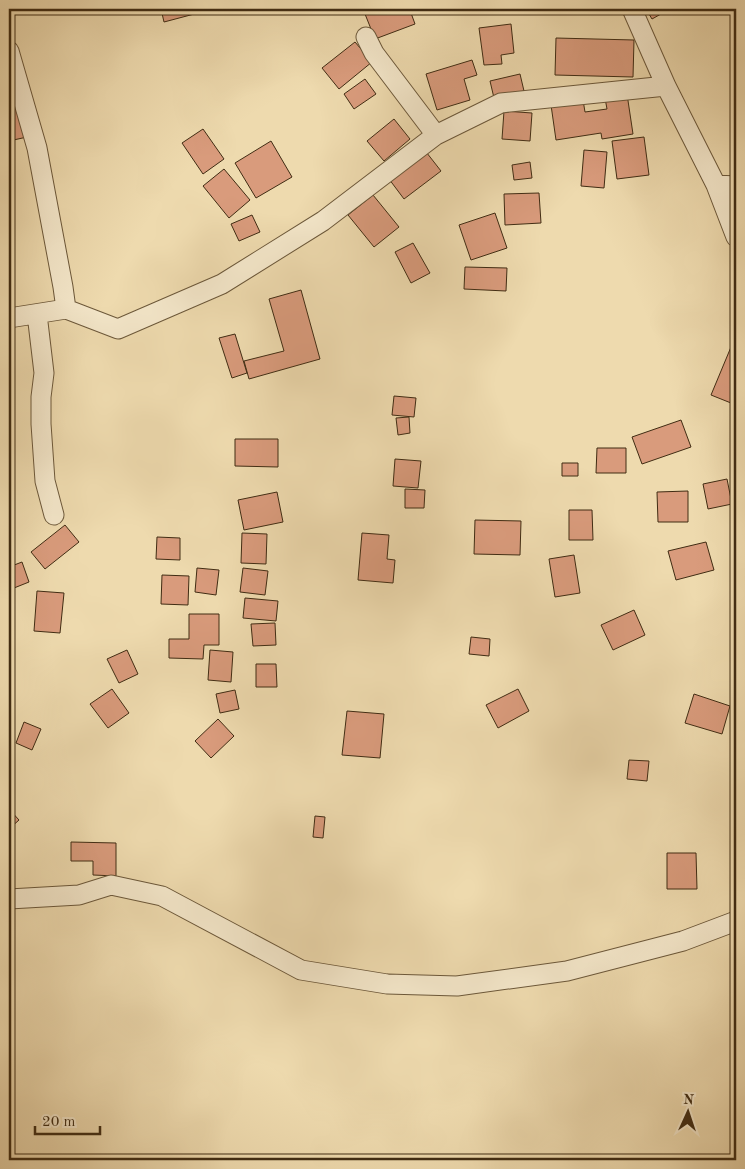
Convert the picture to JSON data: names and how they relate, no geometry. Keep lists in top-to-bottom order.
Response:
{
  "scale_bar": "20 m",
  "north": "top"
}
